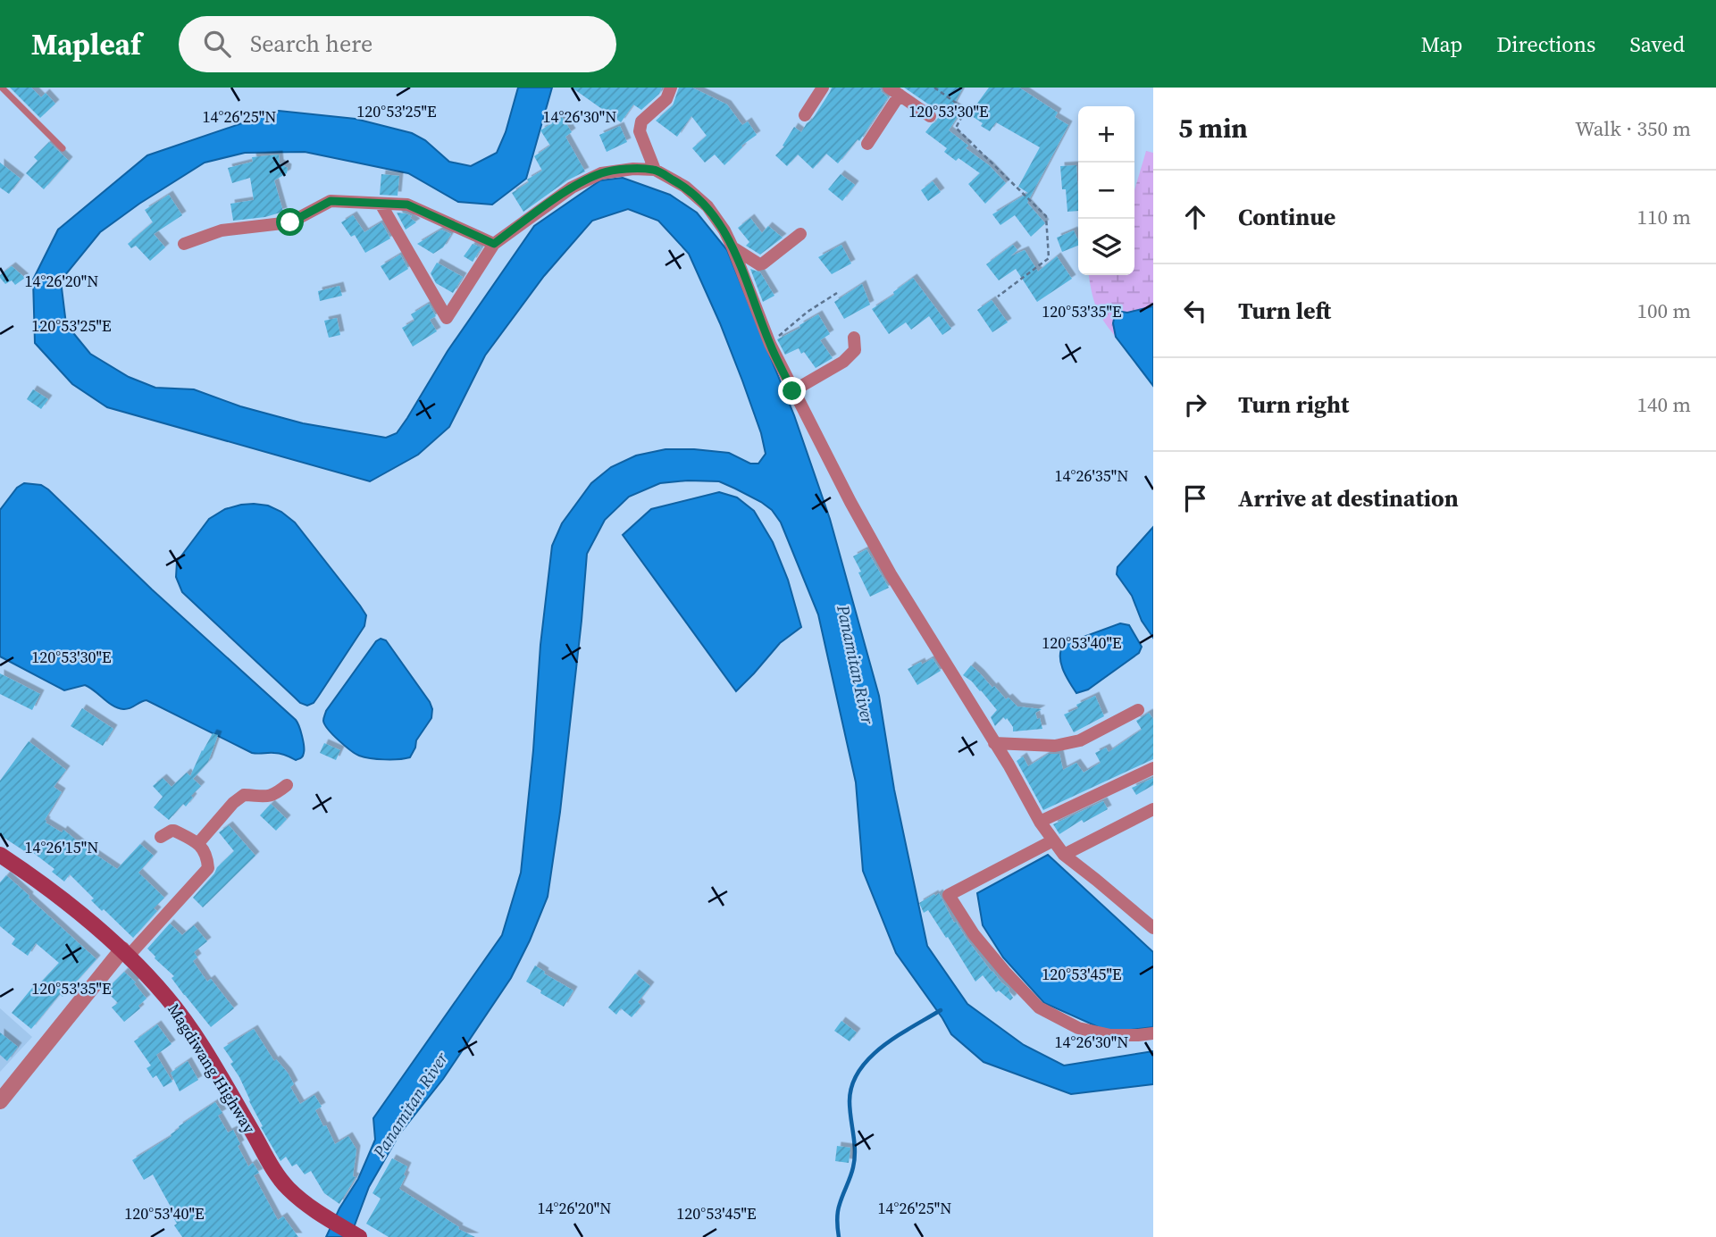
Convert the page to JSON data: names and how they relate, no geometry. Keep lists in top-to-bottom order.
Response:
{
  "streets": {
    "main road": ["Magdiwang Highway"]
  },
  "water": ["Panamitan River"],
  "page": {
    "header": "Mapleaf",
    "search": "Search here",
    "nav": ["Map", "Directions", "Saved"],
    "heading": ["5 min", "Walk · 350 m"],
    "map_buttons": ["+", "−"],
    "list": [
      ["Continue", "110 m"],
      ["Turn left", "100 m"],
      ["Turn right", "140 m"],
      "Arrive at destination"
    ]
  },
  "coordinates": [
    "120°53'25\"E",
    "120°53'30\"E",
    "14°26'30\"N",
    "14°26'25\"N",
    "14°26'20\"N",
    "120°53'35\"E",
    "14°26'35\"N",
    "120°53'40\"E",
    "14°26'15\"N",
    "120°53'45\"E"
  ]
}
